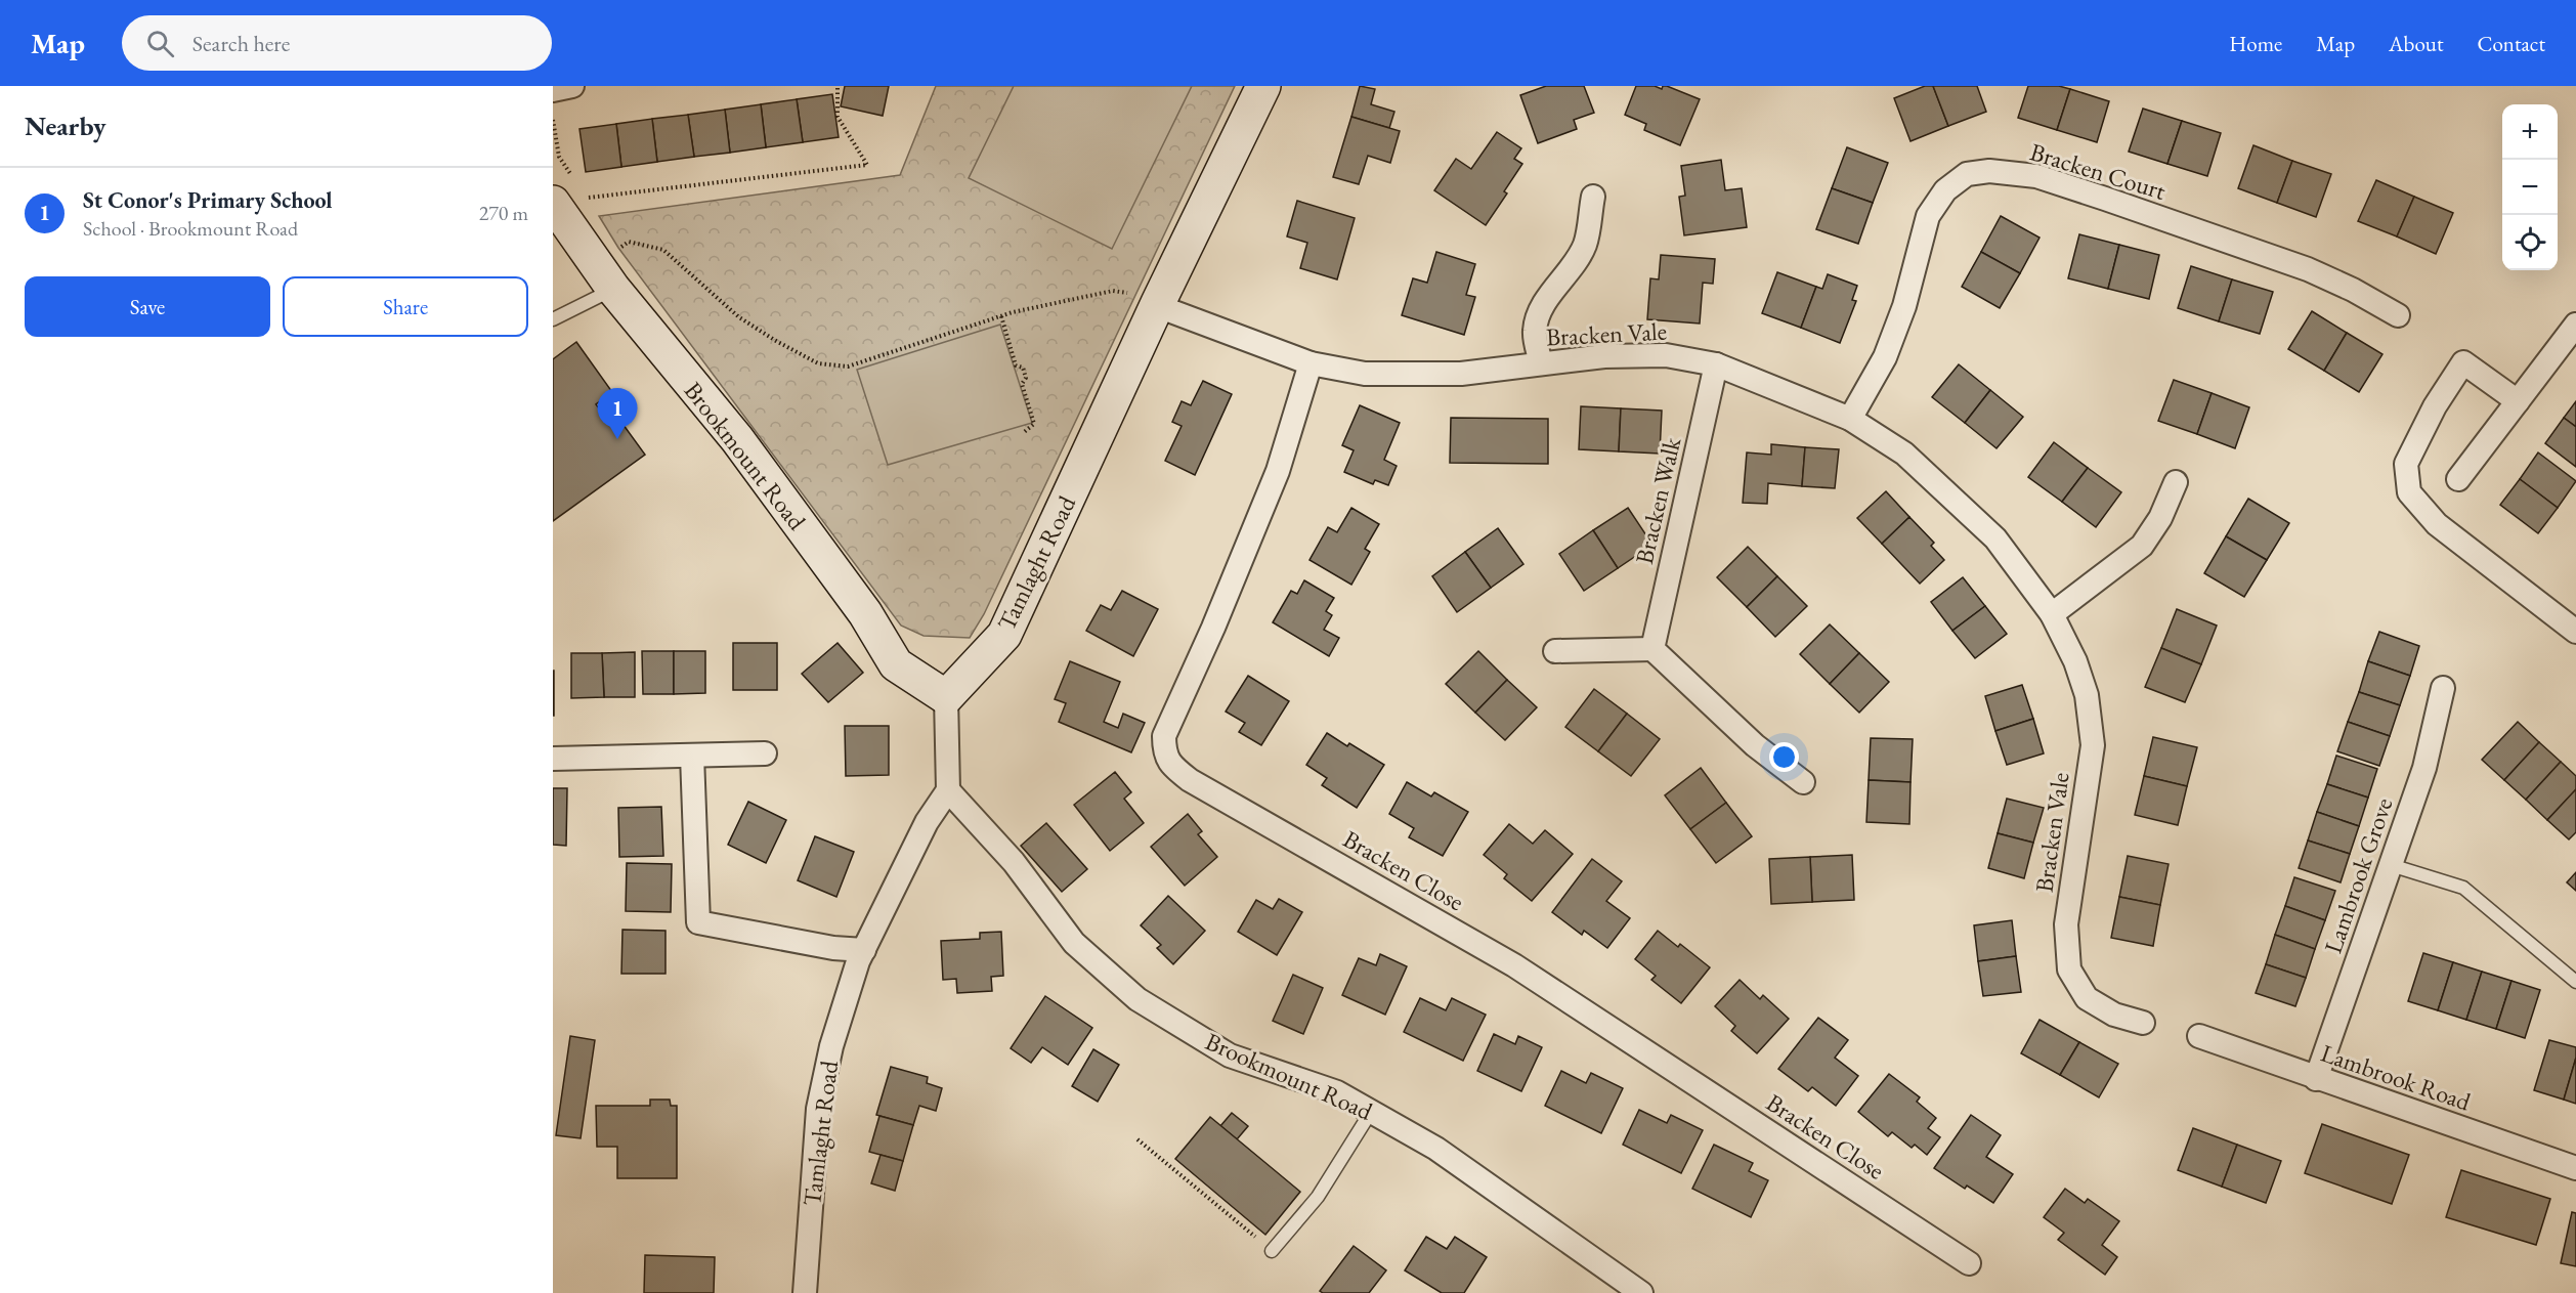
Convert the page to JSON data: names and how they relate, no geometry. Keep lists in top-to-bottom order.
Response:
{
  "streets": {
    "street": [
      "Bracken Court",
      "Bracken Vale",
      "Brookmount Road",
      "Bracken Walk",
      "Tamlaght Road",
      "Bracken Close",
      "Lambrook Grove",
      "Lambrook Road"
    ]
  },
  "crossings": [
    ["Bracken Court", "Bracken Vale"],
    ["Bracken Vale", "Bracken Walk"],
    ["Bracken Vale", "Tamlaght Road"],
    ["Bracken Vale", "Bracken Close"],
    ["Brookmount Road", "Tamlaght Road"],
    ["Lambrook Grove", "Lambrook Road"]
  ],
  "page": {
    "header": "Map",
    "search": "Search here",
    "nav": [
      "Home",
      "Map",
      "About",
      "Contact"
    ],
    "heading": "Nearby",
    "map_buttons": ["+", "−"],
    "list": [
      {
        "mark": "1",
        "name": "St Conor's Primary School",
        "note": "School · Brookmount Road",
        "value": "270 m"
      }
    ],
    "buttons": ["Save", "Share"],
    "pins": "1"
  }
}
